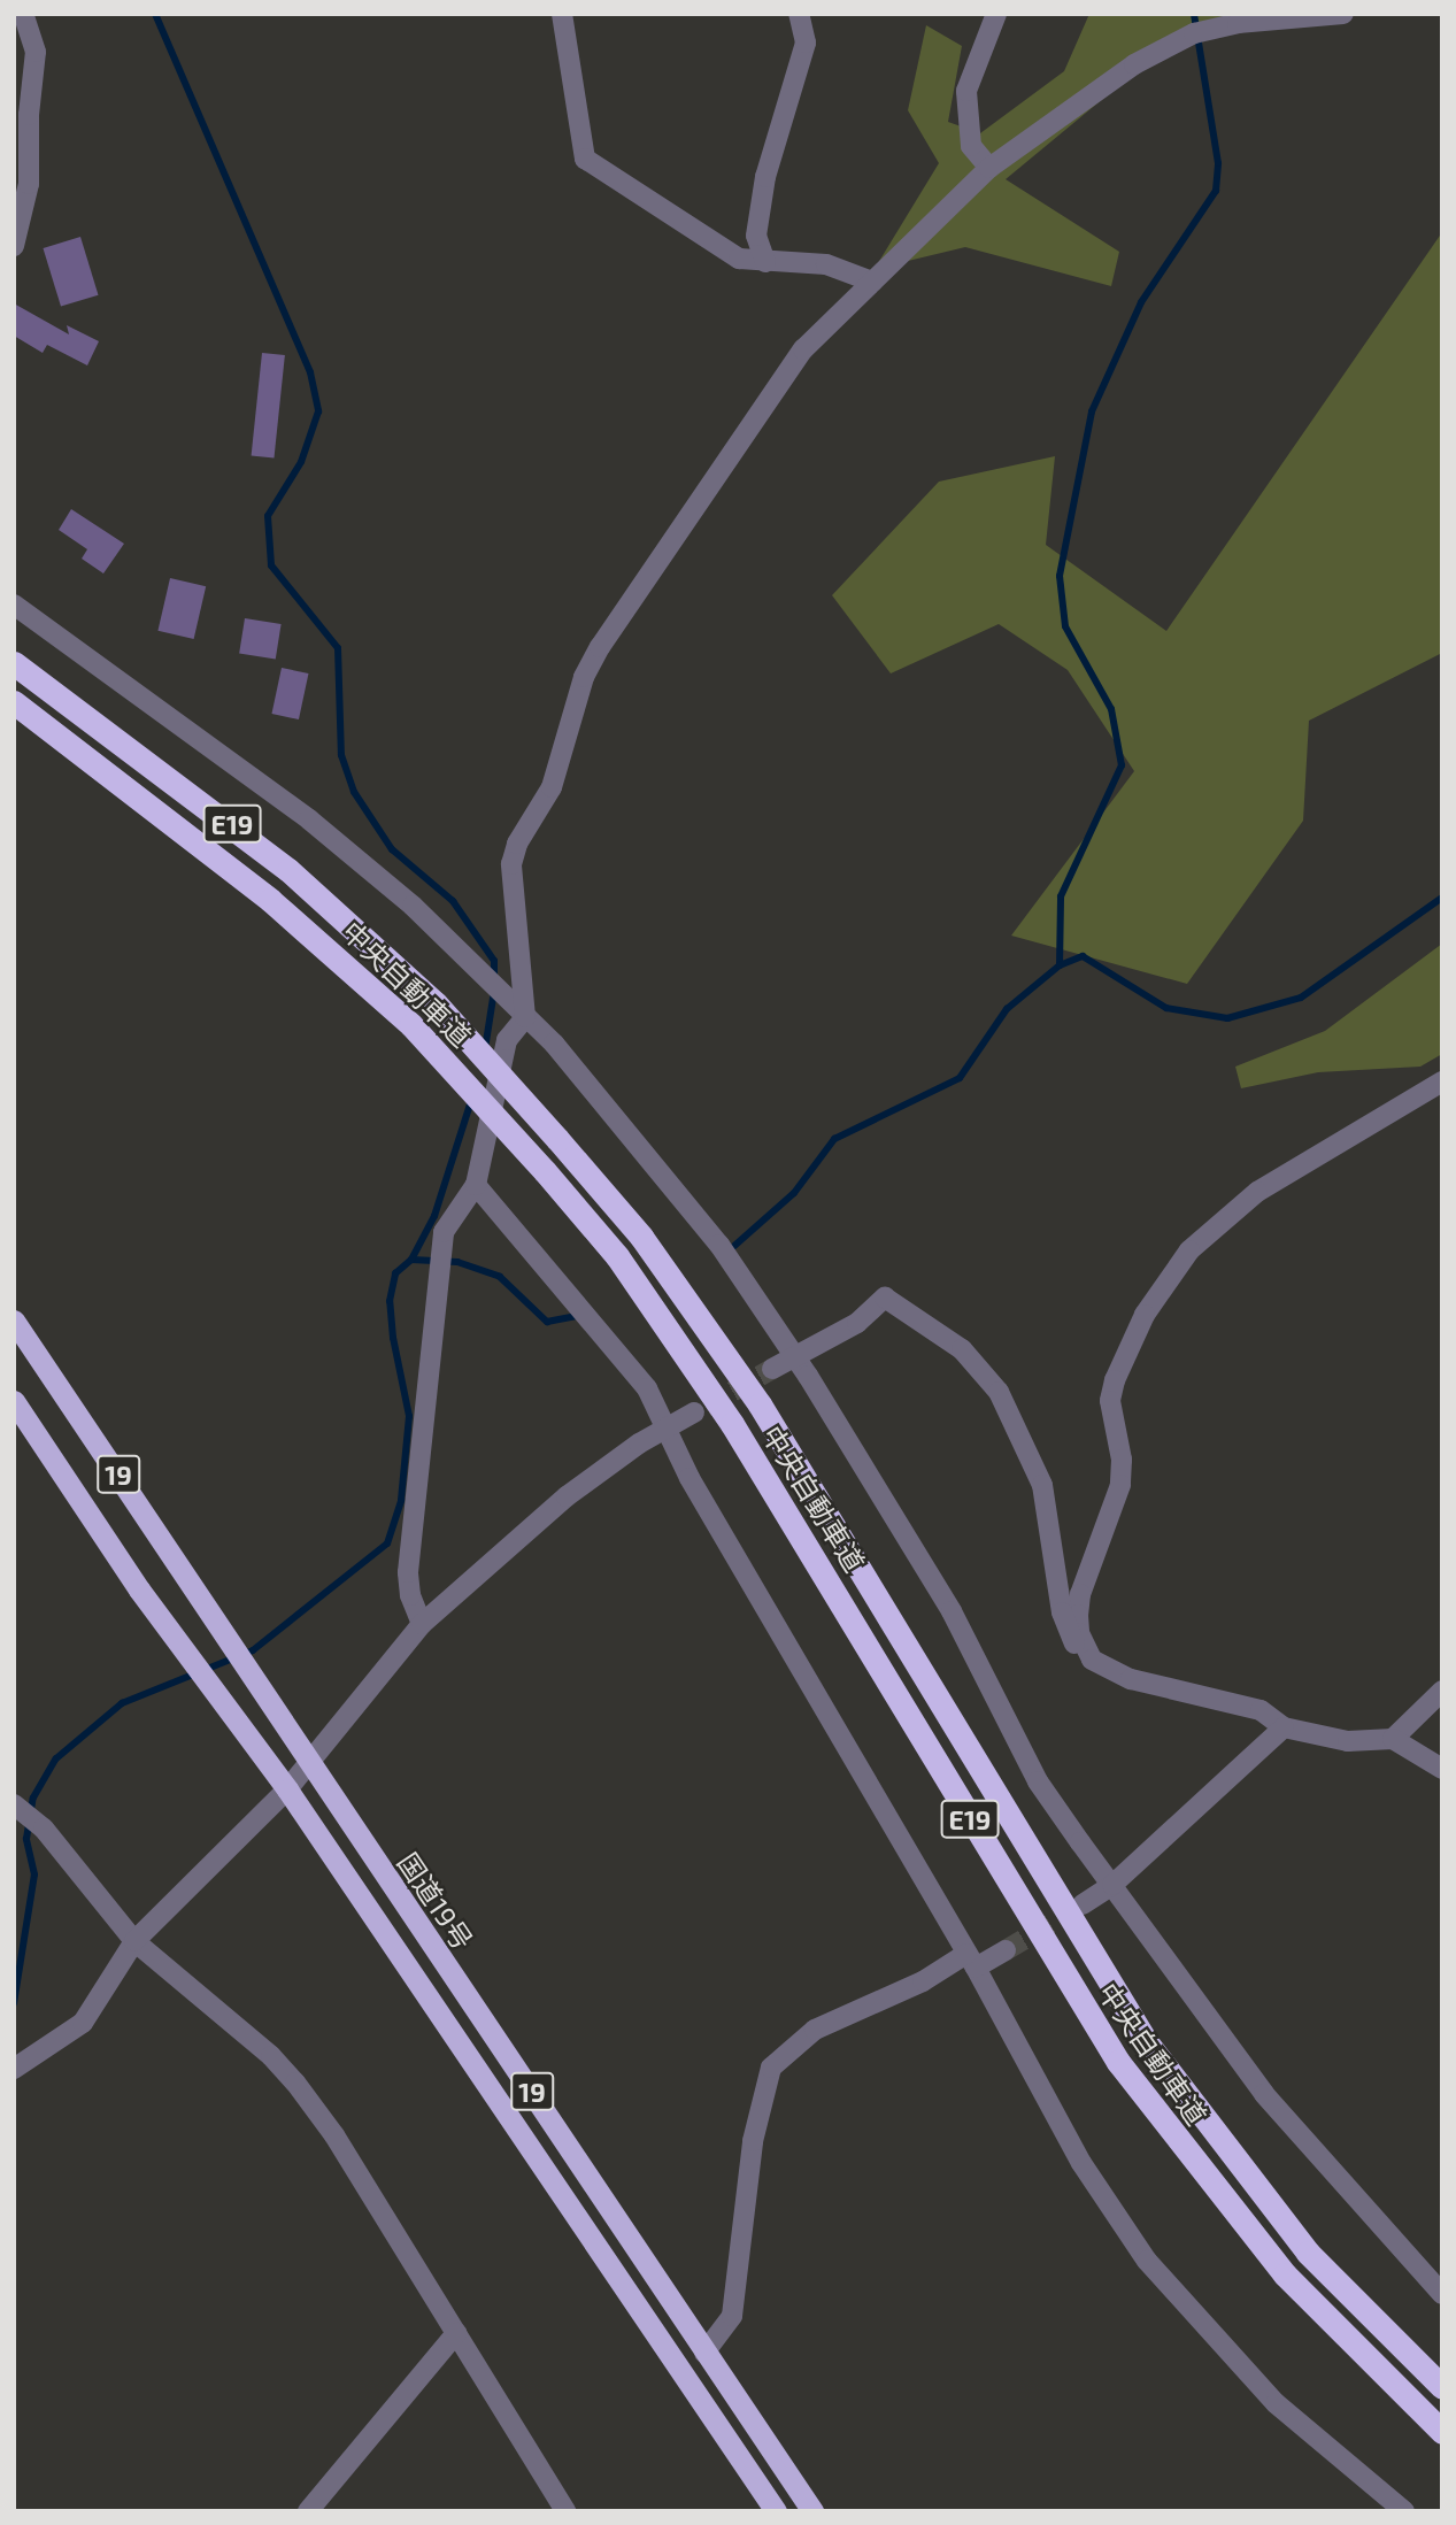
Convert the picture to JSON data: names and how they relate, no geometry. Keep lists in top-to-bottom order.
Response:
{
  "streets": {
    "highway": [
      "E19",
      "中央自動車道",
      "19",
      "国道19号"
    ]
  }
}
